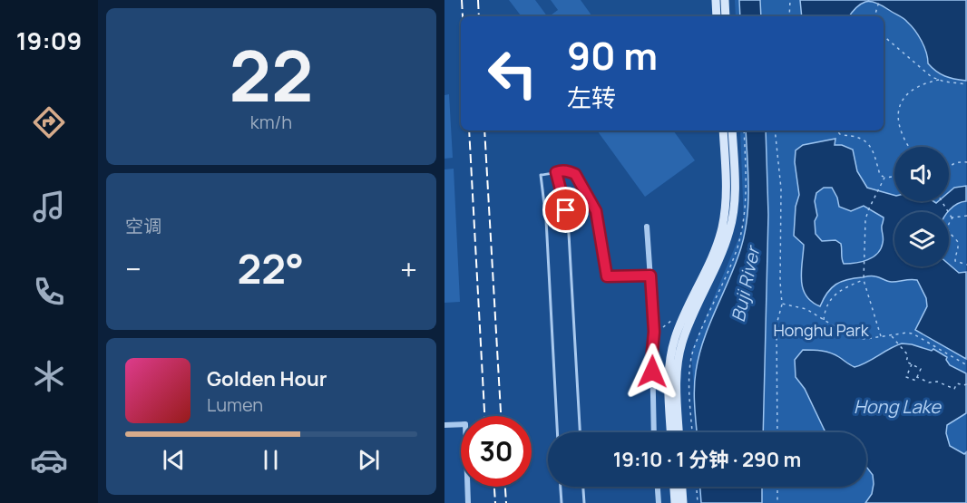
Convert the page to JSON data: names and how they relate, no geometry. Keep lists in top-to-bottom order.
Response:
{
  "water": ["Buji River", "Hong Lake"],
  "parks": ["Honghu Park"],
  "page": {
    "tabs": "19:09",
    "tile": [
      ["22", "km/h"],
      "空调"
    ],
    "turn": ["90 m", "左转"],
    "heat": ["−", "22°", "+"],
    "song": ["Golden Hour", "Lumen"],
    "limit": "30",
    "trip": "19:10 · 1 分钟 · 290 m"
  }
}
